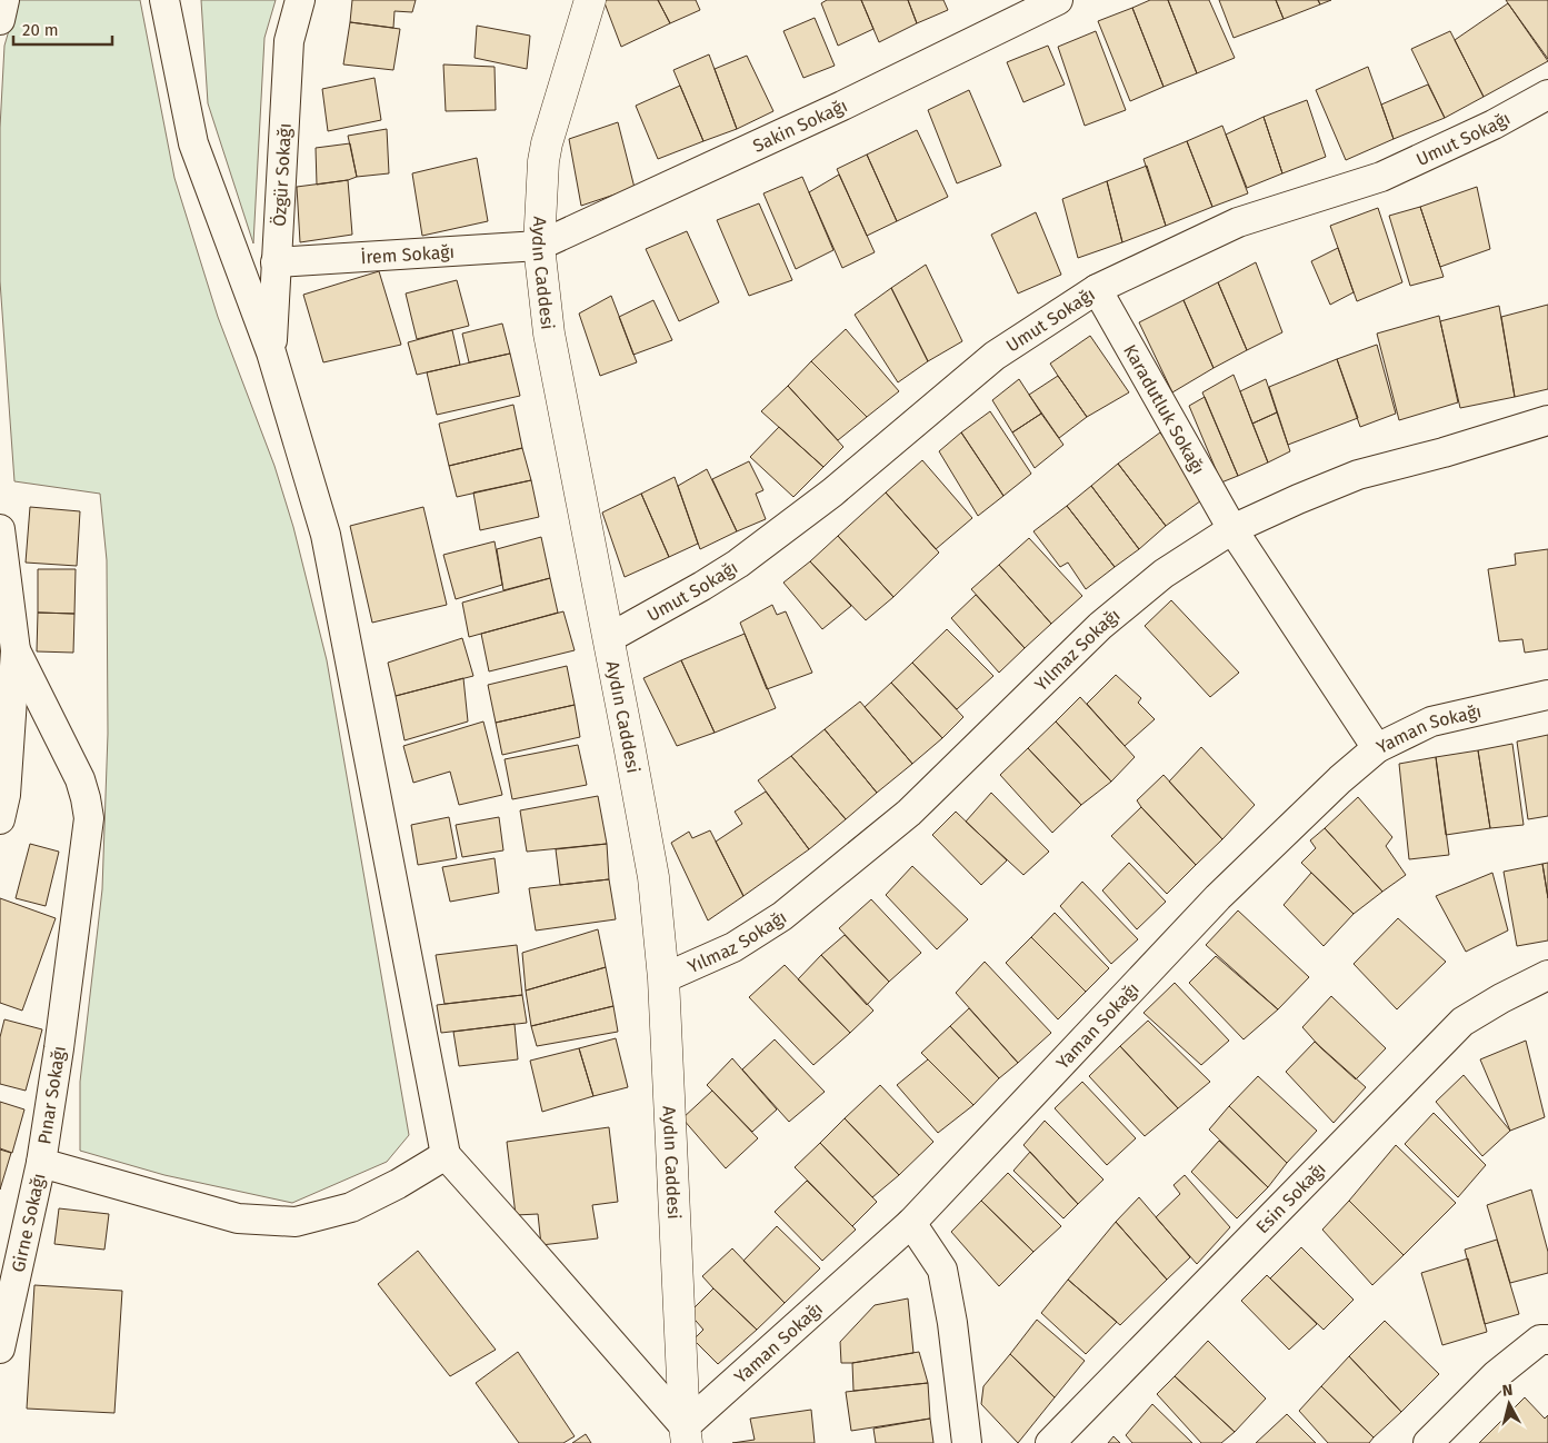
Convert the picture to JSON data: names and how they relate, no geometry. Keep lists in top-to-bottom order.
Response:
{
  "streets": {
    "street": [
      "Sakin Sokağı",
      "Umut Sokağı",
      "Özgür Sokağı",
      "İrem Sokağı",
      "Aydın Caddesi",
      "Karadutluk Sokağı",
      "Yılmaz Sokağı",
      "Yaman Sokağı",
      "Pınar Sokağı",
      "Esin Sokağı",
      "Girne Sokağı"
    ]
  },
  "crossings": [
    ["Sakin Sokağı", "İrem Sokağı"],
    ["Sakin Sokağı", "Aydın Caddesi"],
    ["Umut Sokağı", "Aydın Caddesi"],
    ["Umut Sokağı", "Karadutluk Sokağı"],
    ["Özgür Sokağı", "İrem Sokağı"],
    ["İrem Sokağı", "Aydın Caddesi"],
    ["Aydın Caddesi", "Yılmaz Sokağı"],
    ["Aydın Caddesi", "Yaman Sokağı"],
    ["Karadutluk Sokağı", "Yılmaz Sokağı"],
    ["Karadutluk Sokağı", "Yaman Sokağı"],
    ["Pınar Sokağı", "Girne Sokağı"]
  ],
  "scale_bar": "20 m",
  "north": "top"
}
